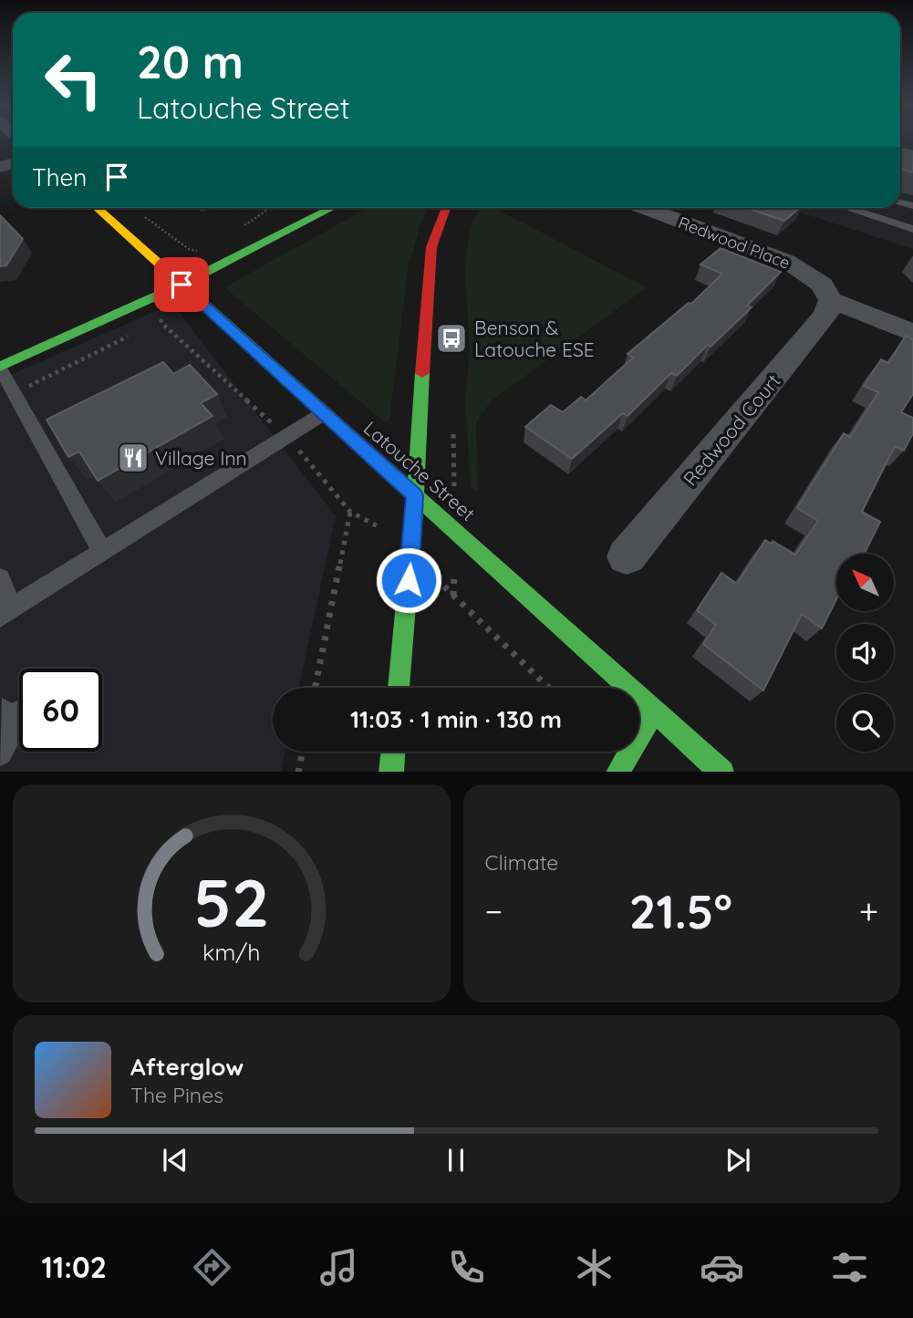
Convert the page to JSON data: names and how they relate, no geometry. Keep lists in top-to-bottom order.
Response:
{
  "streets": {
    "main road": ["Latouche Street"],
    "street": ["Redwood Place", "Redwood Court"]
  },
  "crossings": [
    ["Redwood Place", "Redwood Court"]
  ],
  "places": {
    "bus stop": ["Benson & Latouche ESE"],
    "restaurant": ["Village Inn"]
  },
  "north": "top left",
  "page": {
    "turn": ["20 m", "Latouche Street"],
    "then": "Then",
    "limit": "60",
    "trip": "11:03 · 1 min · 130 m",
    "tile": "Climate",
    "heat": ["−", "21.5°", "+"],
    "song": ["Afterglow", "The Pines"],
    "tabs": "11:02",
    "gauge": ["52", "km/h"]
  }
}
